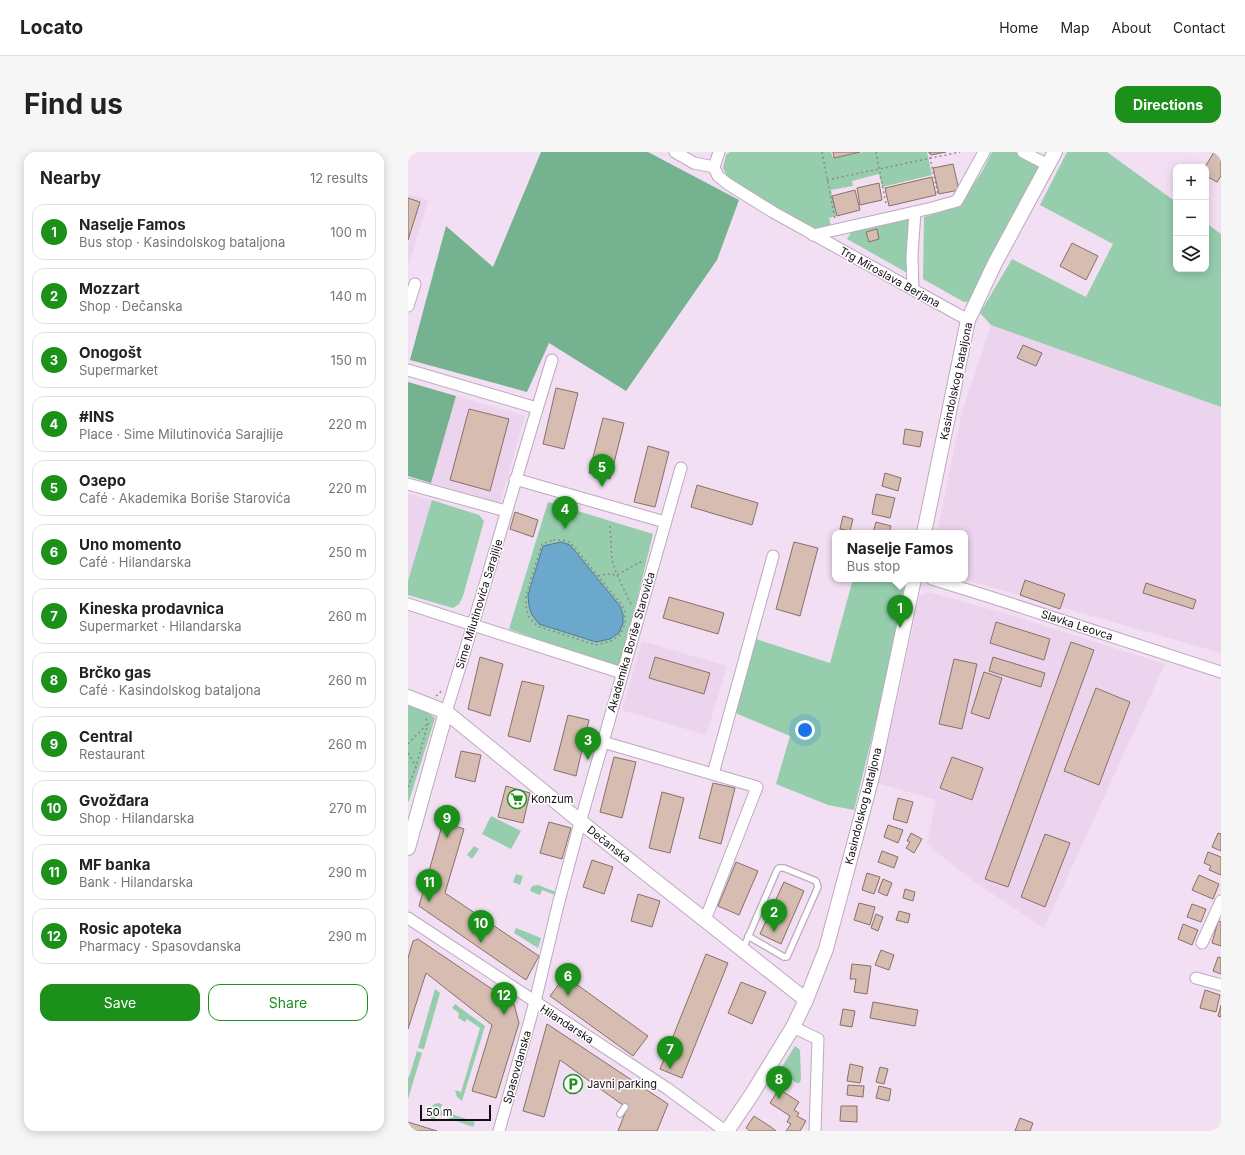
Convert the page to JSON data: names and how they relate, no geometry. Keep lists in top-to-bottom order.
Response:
{
  "streets": {
    "street": [
      "Trg Miroslava Berjana",
      "Kasindolskog bataljona",
      "Sime Milutinovića Sarajlije",
      "Slavka Leovca",
      "Akademika Boriše Starovića",
      "Dečanska",
      "Hilandarska",
      "Spasovdanska"
    ]
  },
  "crossings": [
    ["Trg Miroslava Berjana", "Kasindolskog bataljona"],
    ["Kasindolskog bataljona", "Dečanska"],
    ["Kasindolskog bataljona", "Hilandarska"],
    ["Sime Milutinovića Sarajlije", "Dečanska"],
    ["Akademika Boriše Starovića", "Dečanska"],
    ["Akademika Boriše Starovića", "Hilandarska"],
    ["Akademika Boriše Starovića", "Spasovdanska"],
    ["Hilandarska", "Spasovdanska"]
  ],
  "places": {
    "supermarket": ["Konzum"],
    "parking": ["Javni parking"]
  },
  "scale_bar": "50 m",
  "page": {
    "header": "Locato",
    "nav": [
      "Home",
      "Map",
      "About",
      "Contact"
    ],
    "buttons": [
      "Directions",
      ["Save", "Share"]
    ],
    "title": "Find us",
    "heading": ["Nearby", "12 results"],
    "map_buttons": ["+", "−"],
    "list": [
      {
        "mark": "1",
        "name": "Naselje Famos",
        "note": "Bus stop · Kasindolskog bataljona",
        "value": "100 m"
      },
      {
        "mark": "2",
        "name": "Mozzart",
        "note": "Shop · Dečanska",
        "value": "140 m"
      },
      {
        "mark": "3",
        "name": "Onogošt",
        "note": "Supermarket",
        "value": "150 m"
      },
      {
        "mark": "4",
        "name": "#INS",
        "note": "Place · Sime Milutinovića Sarajlije",
        "value": "220 m"
      },
      {
        "mark": "5",
        "name": "Озеро",
        "note": "Café · Akademika Boriše Starovića",
        "value": "220 m"
      },
      {
        "mark": "6",
        "name": "Uno momento",
        "note": "Café · Hilandarska",
        "value": "250 m"
      },
      {
        "mark": "7",
        "name": "Kineska prodavnica",
        "note": "Supermarket · Hilandarska",
        "value": "260 m"
      },
      {
        "mark": "8",
        "name": "Brčko gas",
        "note": "Café · Kasindolskog bataljona",
        "value": "260 m"
      },
      {
        "mark": "9",
        "name": "Central",
        "note": "Restaurant",
        "value": "260 m"
      },
      {
        "mark": "10",
        "name": "Gvožđara",
        "note": "Shop · Hilandarska",
        "value": "270 m"
      },
      {
        "mark": "11",
        "name": "MF banka",
        "note": "Bank · Hilandarska",
        "value": "290 m"
      },
      {
        "mark": "12",
        "name": "Rosic apoteka",
        "note": "Pharmacy · Spasovdanska",
        "value": "290 m"
      }
    ],
    "pins": [
      "5",
      "4",
      "1",
      "3",
      "9",
      "11",
      "2",
      "10",
      "6",
      "12",
      "7",
      "8"
    ],
    "popup": ["Naselje Famos", "Bus stop"],
    "scale": "50 m"
  }
}
